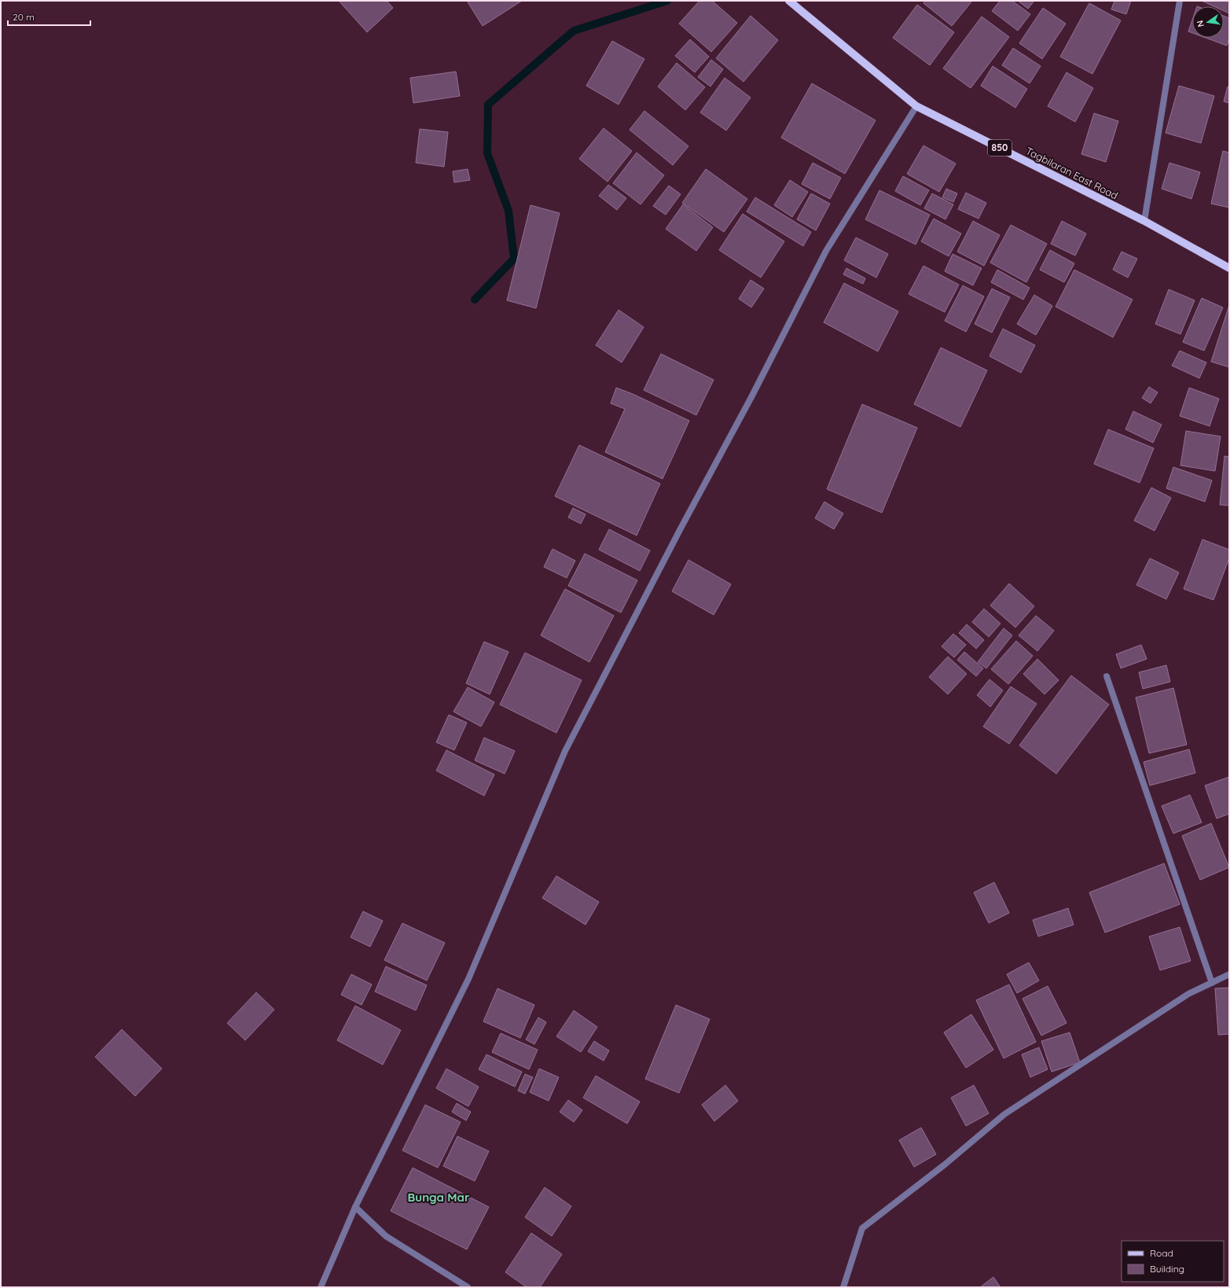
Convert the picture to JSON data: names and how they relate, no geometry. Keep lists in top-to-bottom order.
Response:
{
  "streets": {
    "main road": ["850", "Tagbilaran East Road"]
  },
  "districts": ["Bunga Mar"],
  "legend": ["Road", "Building"],
  "scale_bar": "20 m",
  "north": "left"
}
